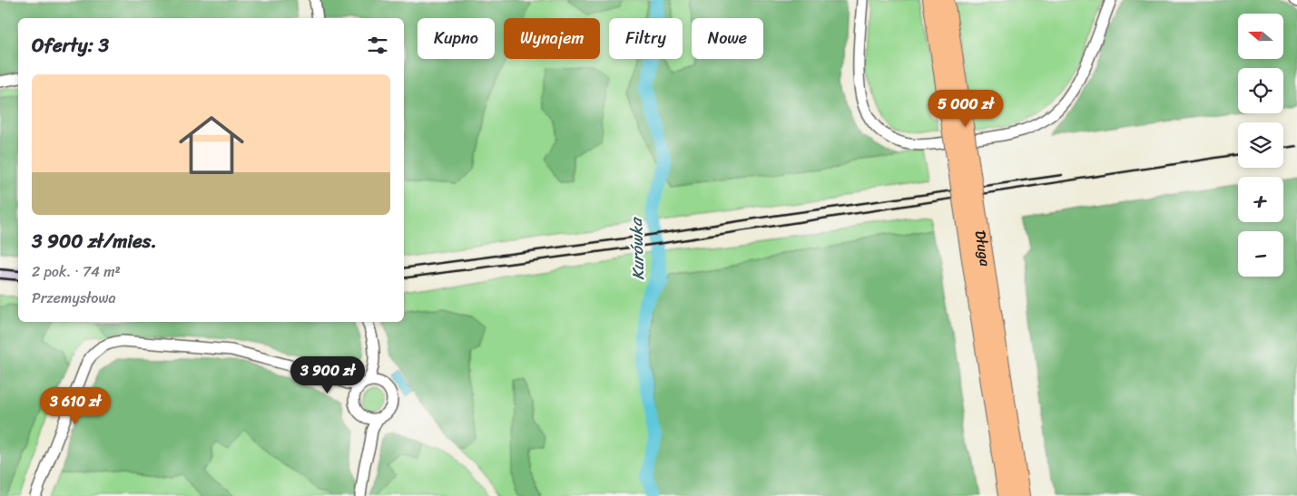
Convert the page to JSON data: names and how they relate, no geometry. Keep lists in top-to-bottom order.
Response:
{
  "streets": {
    "highway": ["Długa"]
  },
  "water": ["Kurówka"],
  "north": "left",
  "page": {
    "map_buttons": ["+", "−"],
    "chip": [
      "Kupno",
      "Wynajem",
      "Filtry",
      "Nowe"
    ],
    "heading": "Oferty: 3",
    "list": [
      {
        "name": "3 900 zł/mies.",
        "note": "2 pok. · 74 m² · Przemysłowa"
      }
    ],
    "price": ["5 000 zł", "3 900 zł", "3 610 zł"]
  }
}
